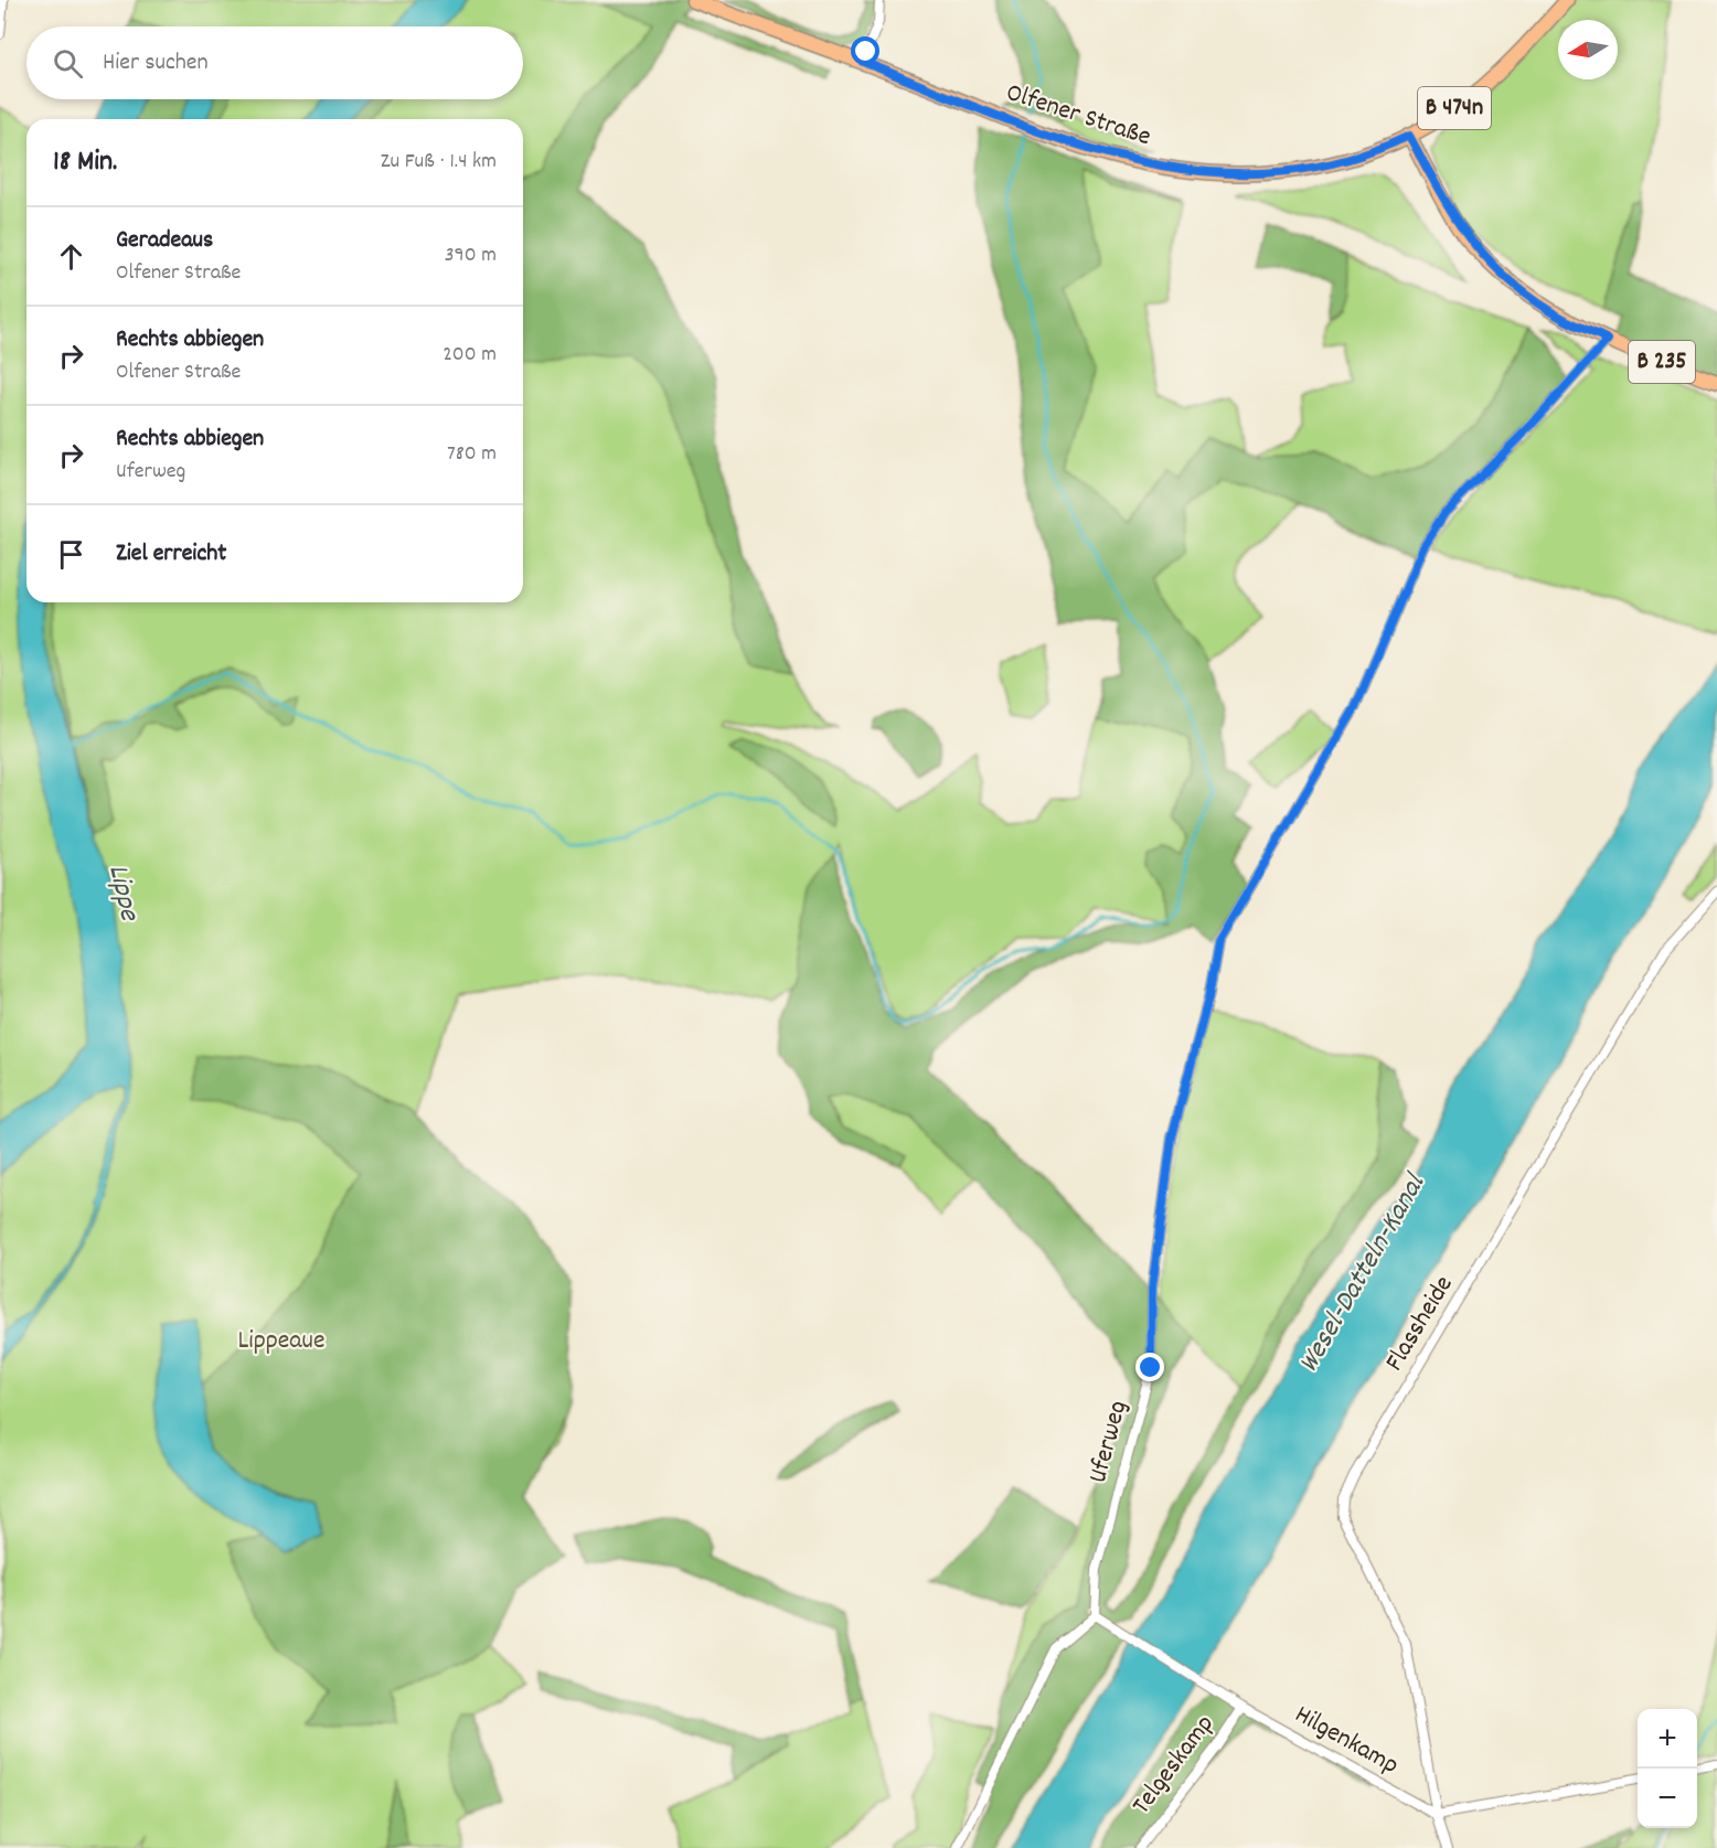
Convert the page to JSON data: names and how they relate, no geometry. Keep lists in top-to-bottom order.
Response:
{
  "streets": {
    "main road": ["B 474n", "Olfener Straße", "B 235"],
    "street": [
      "Flassheide",
      "Uferweg",
      "Hilgenkamp",
      "Telgeskamp"
    ]
  },
  "crossings": [
    ["B 474n", "Olfener Straße"],
    ["B 474n", "B 235"],
    ["Olfener Straße", "B 235"],
    ["B 235", "Uferweg"],
    ["Flassheide", "Hilgenkamp"],
    ["Uferweg", "Hilgenkamp"],
    ["Hilgenkamp", "Telgeskamp"]
  ],
  "water": ["Lippe", "Wesel-Datteln-Kanal"],
  "parks": ["Lippeaue"],
  "north": "left",
  "page": {
    "search": "Hier suchen",
    "heading": ["18 Min.", "Zu Fuß · 1.4 km"],
    "list": [
      ["Geradeaus", "Olfener Straße", "390 m"],
      ["Rechts abbiegen", "Olfener Straße", "200 m"],
      ["Rechts abbiegen", "Uferweg", "780 m"],
      "Ziel erreicht"
    ],
    "map_buttons": ["+", "−"]
  }
}
